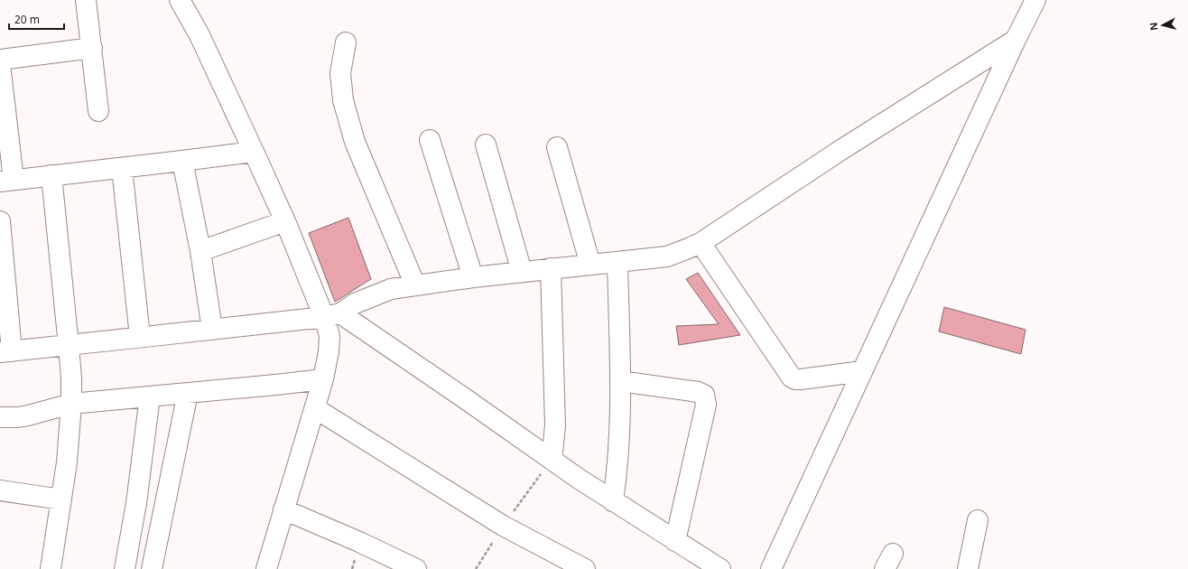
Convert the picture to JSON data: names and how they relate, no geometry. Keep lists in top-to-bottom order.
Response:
{
  "scale_bar": "20 m",
  "north": "left"
}
